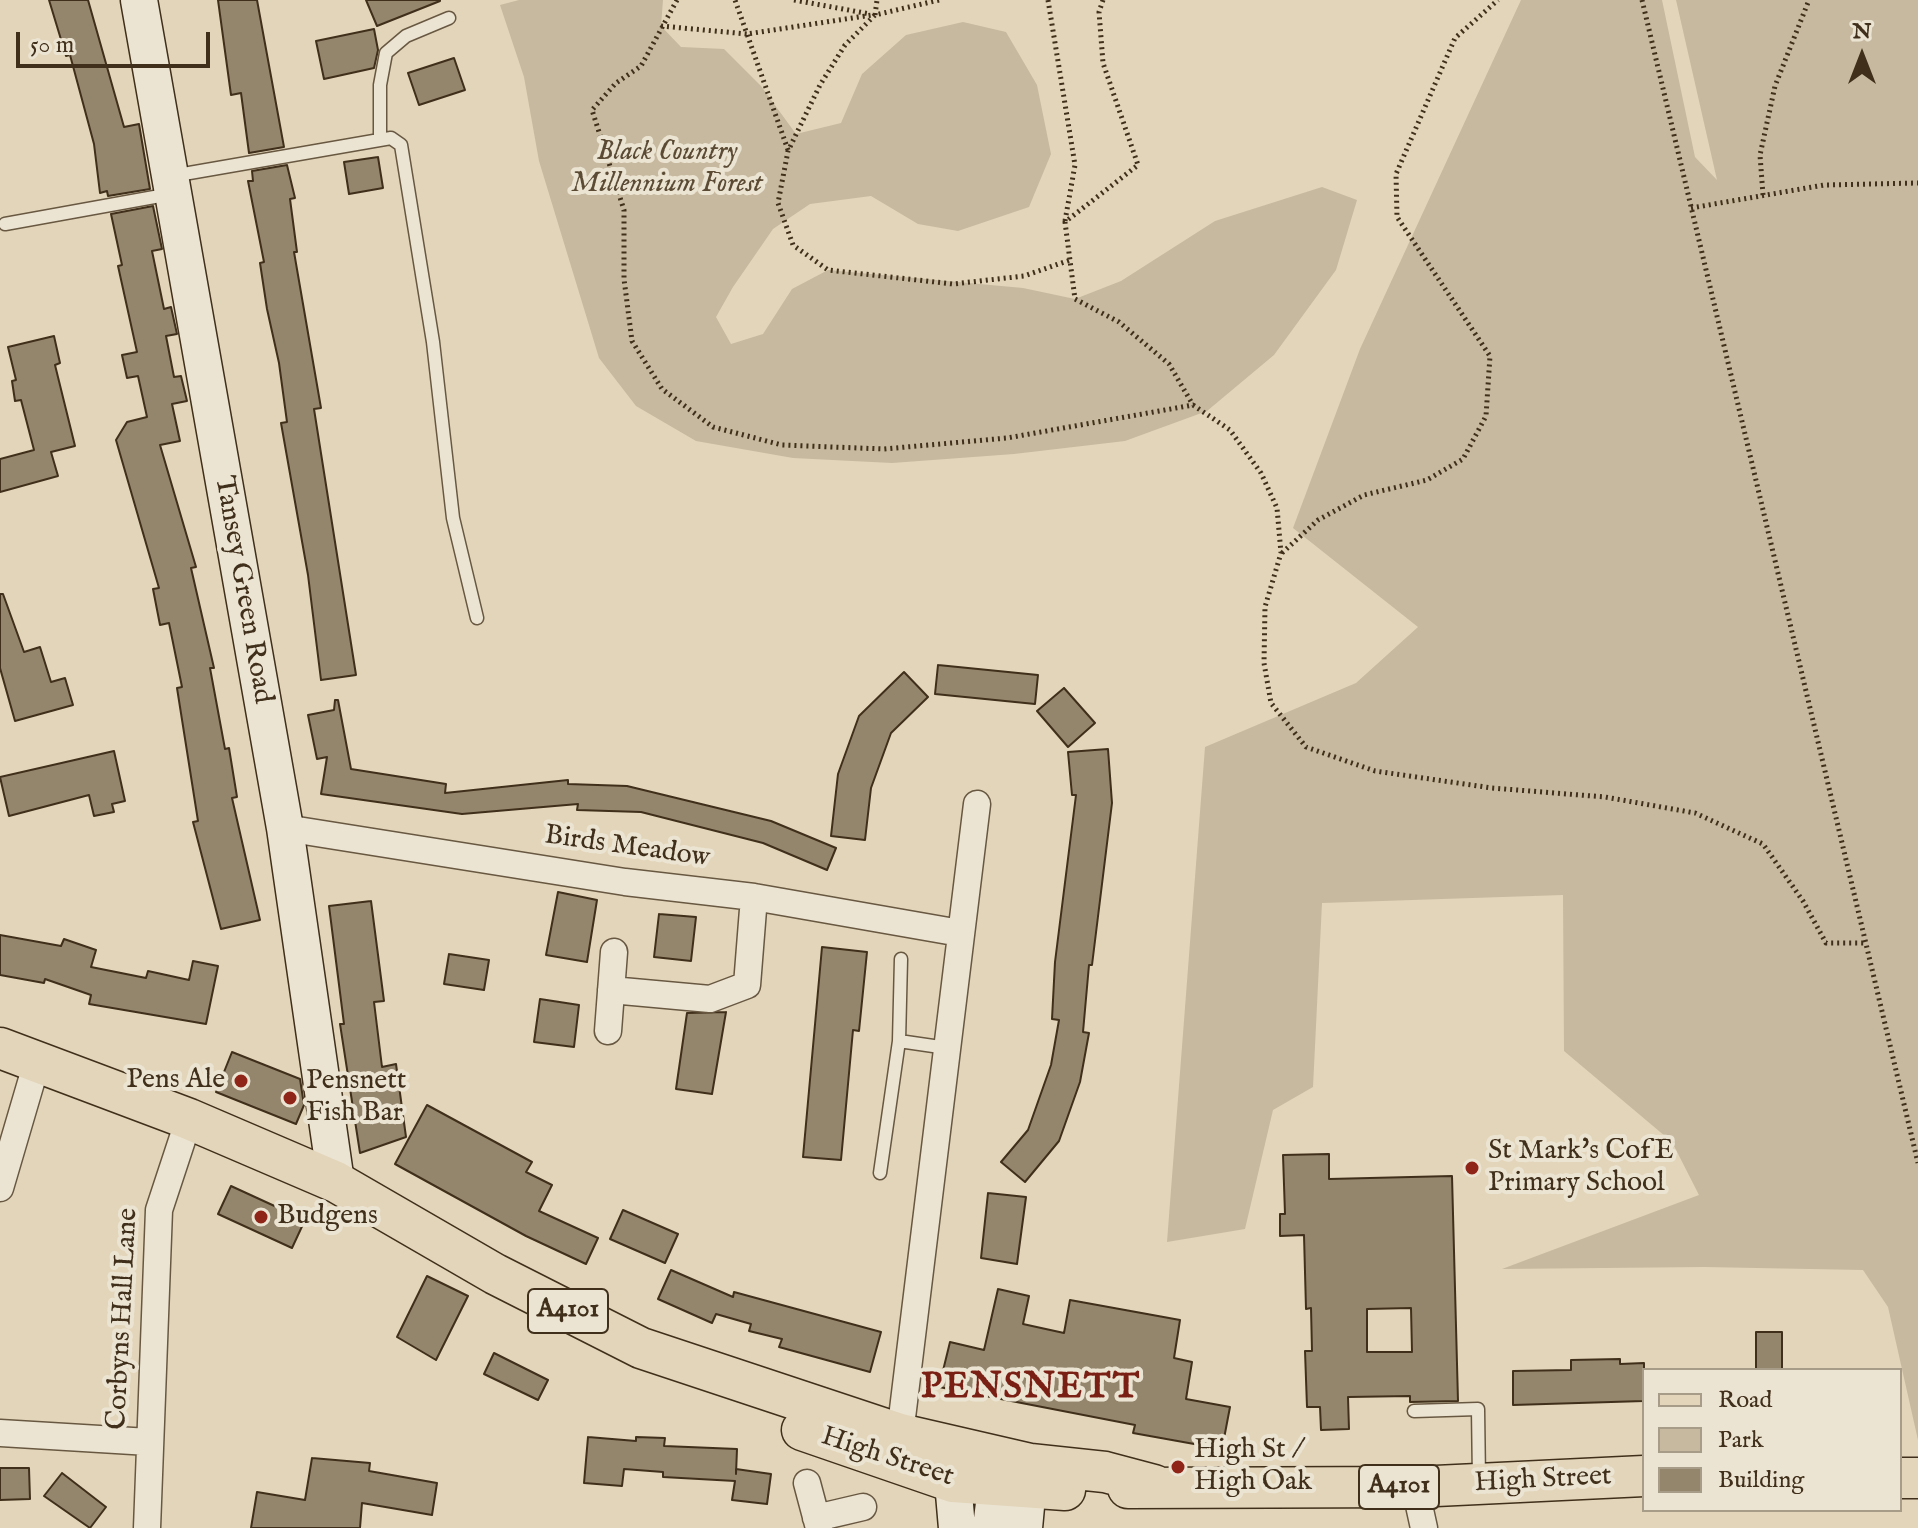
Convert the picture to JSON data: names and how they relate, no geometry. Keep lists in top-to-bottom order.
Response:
{
  "streets": {
    "main road": ["A4101", "High Street"],
    "street": ["Tansey Green Road", "Birds Meadow", "Corbyns Hall Lane"]
  },
  "crossings": [
    ["Tansey Green Road", "Birds Meadow"],
    ["Tansey Green Road", "High Street"],
    ["Corbyns Hall Lane", "High Street"]
  ],
  "districts": ["PENSNETT"],
  "parks": ["Black Country Millennium Forest"],
  "places": [
    "Pens Ale",
    "Pensnett Fish Bar",
    "St Mark's CofE Primary School",
    "Budgens",
    "High St / High Oak"
  ],
  "legend": ["Road", "Park", "Building"],
  "scale_bar": "50 m",
  "north": "top"
}
